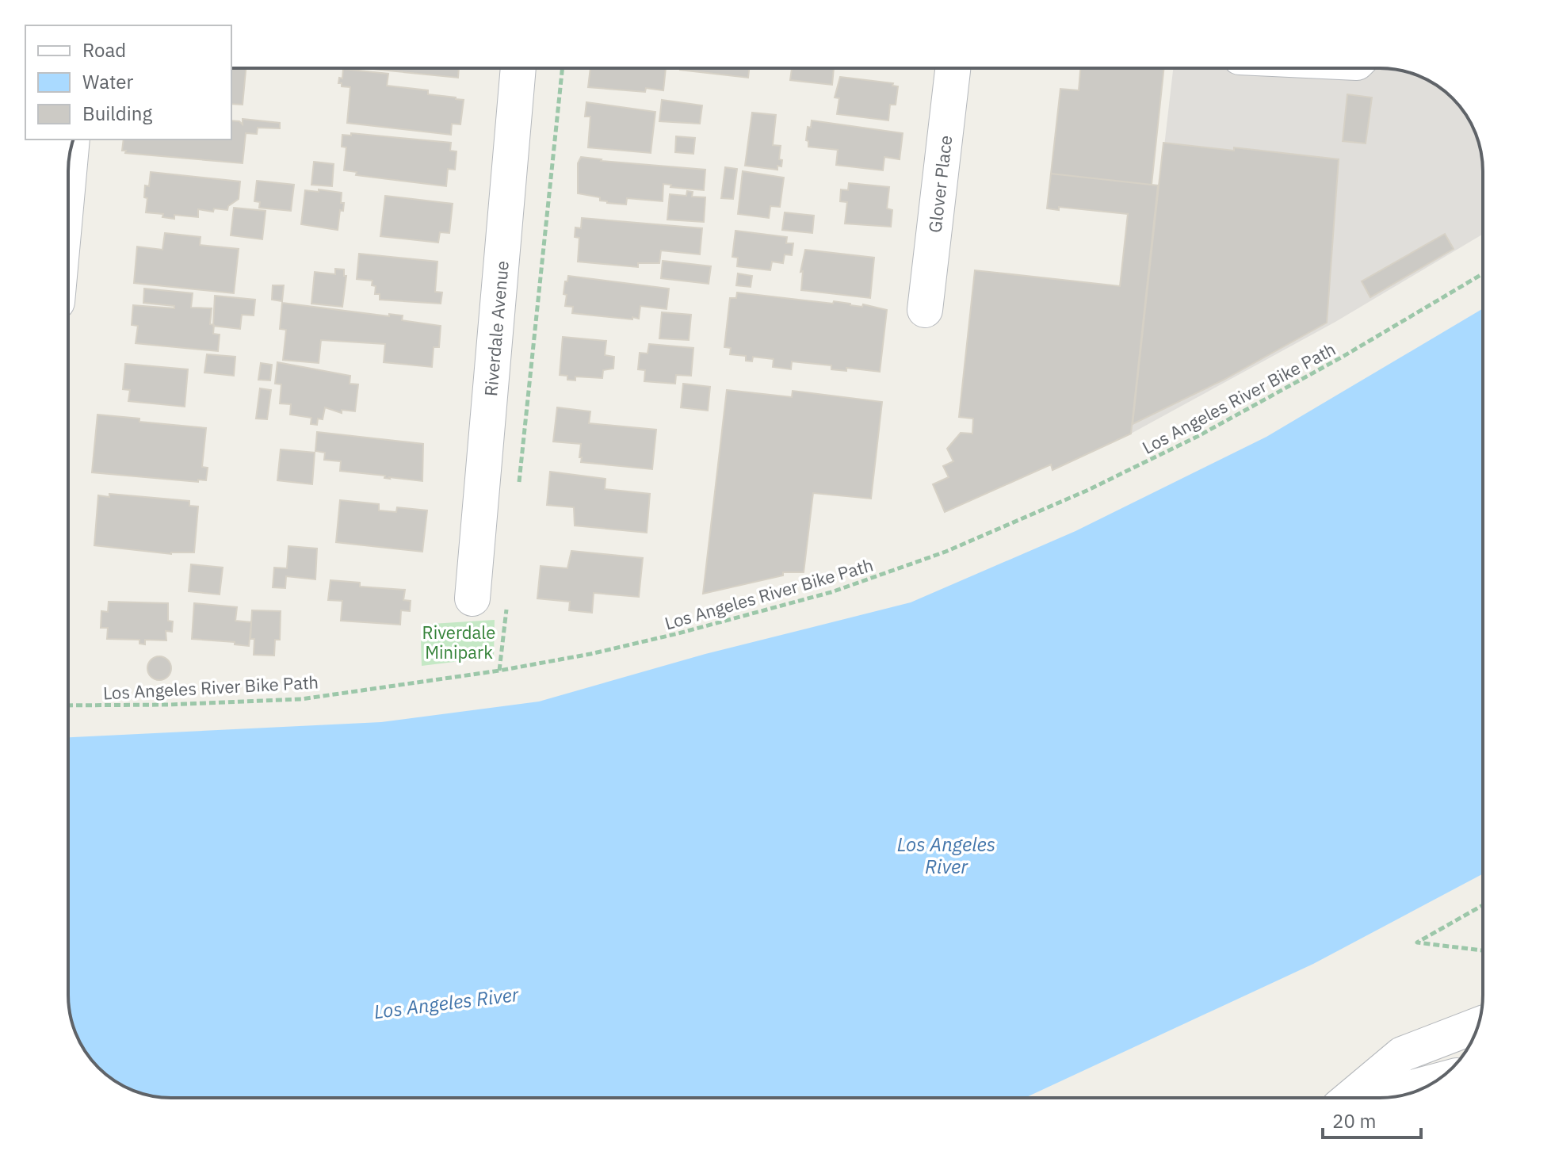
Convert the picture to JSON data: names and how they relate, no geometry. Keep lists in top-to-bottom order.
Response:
{
  "streets": {
    "street": ["Glover Place", "Riverdale Avenue"],
    "path": ["Los Angeles River Bike Path"]
  },
  "water": ["Los Angeles River"],
  "parks": ["Riverdale Minipark"],
  "legend": ["Road", "Water", "Building"],
  "scale_bar": "20 m"
}
